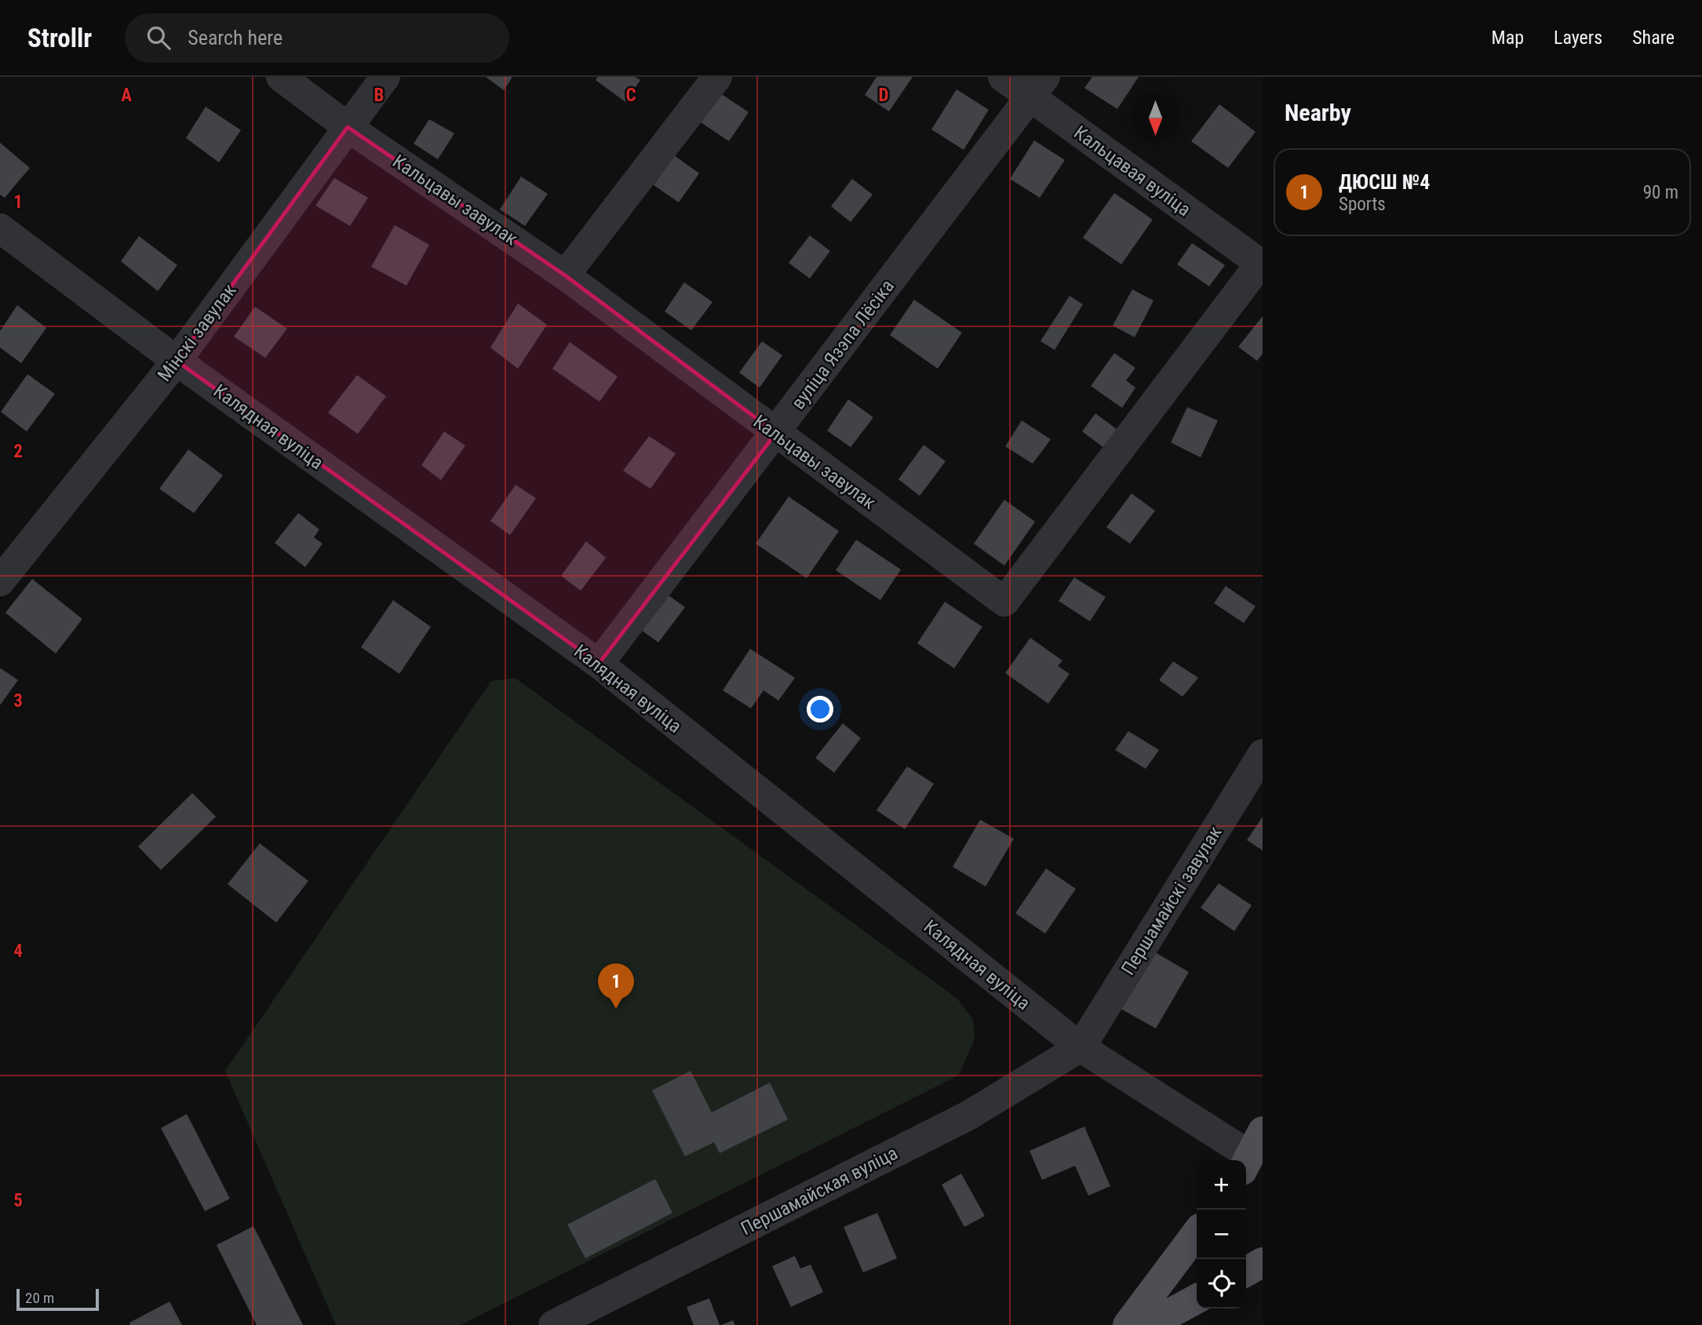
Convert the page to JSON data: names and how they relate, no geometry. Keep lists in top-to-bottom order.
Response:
{
  "streets": {
    "street": [
      "Кальцавая вуліца",
      "Кальцавы завулак",
      "Мінскі завулак",
      "вуліца Язэпа Лёсіка",
      "Калядная вуліца",
      "Першамайскі завулак",
      "Першамайская вуліца"
    ]
  },
  "crossings": [
    ["Кальцавая вуліца", "Кальцавы завулак"],
    ["Кальцавая вуліца", "вуліца Язэпа Лёсіка"],
    ["Кальцавы завулак", "Мінскі завулак"],
    ["Кальцавы завулак", "вуліца Язэпа Лёсіка"],
    ["Мінскі завулак", "Калядная вуліца"],
    ["вуліца Язэпа Лёсіка", "Калядная вуліца"],
    ["Калядная вуліца", "Першамайскі завулак"],
    ["Калядная вуліца", "Першамайская вуліца"],
    ["Першамайскі завулак", "Першамайская вуліца"]
  ],
  "scale_bar": "20 m",
  "north": "bottom",
  "page": {
    "header": "Strollr",
    "search": "Search here",
    "nav": ["Map", "Layers", "Share"],
    "heading": "Nearby",
    "list": [
      {
        "mark": "1",
        "name": "ДЮСШ №4",
        "note": "Sports",
        "value": "90 m"
      }
    ],
    "pins": "1",
    "map_buttons": ["+", "−"],
    "scale": "20 m"
  },
  "grid": {
    "columns": [
      "A",
      "B",
      "C",
      "D"
    ],
    "rows": [
      "1",
      "2",
      "3",
      "4",
      "5"
    ]
  }
}
